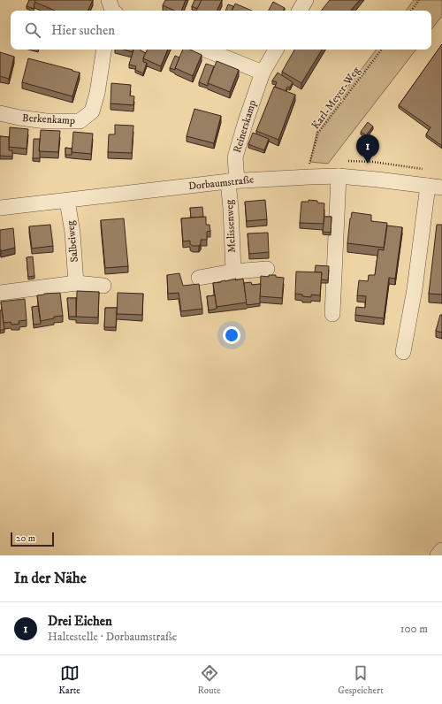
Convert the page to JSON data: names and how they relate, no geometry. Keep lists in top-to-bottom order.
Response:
{
  "streets": {
    "street": [
      "Berkenkamp",
      "Reinerskamp",
      "Dorbaumstraße",
      "Melissenweg",
      "Salbeiweg"
    ],
    "path": ["Karl-Meyer-Weg"]
  },
  "crossings": [
    ["Reinerskamp", "Dorbaumstraße"],
    ["Reinerskamp", "Melissenweg"],
    ["Dorbaumstraße", "Melissenweg"],
    ["Dorbaumstraße", "Salbeiweg"]
  ],
  "scale_bar": "20 m",
  "page": {
    "search": "Hier suchen",
    "pins": "1",
    "scale": "20 m",
    "heading": "In der Nähe",
    "list": [
      {
        "mark": "1",
        "name": "Drei Eichen",
        "note": "Haltestelle · Dorbaumstraße",
        "value": "100 m"
      }
    ],
    "nav": ["Karte", "Route", "Gespeichert"]
  }
}
